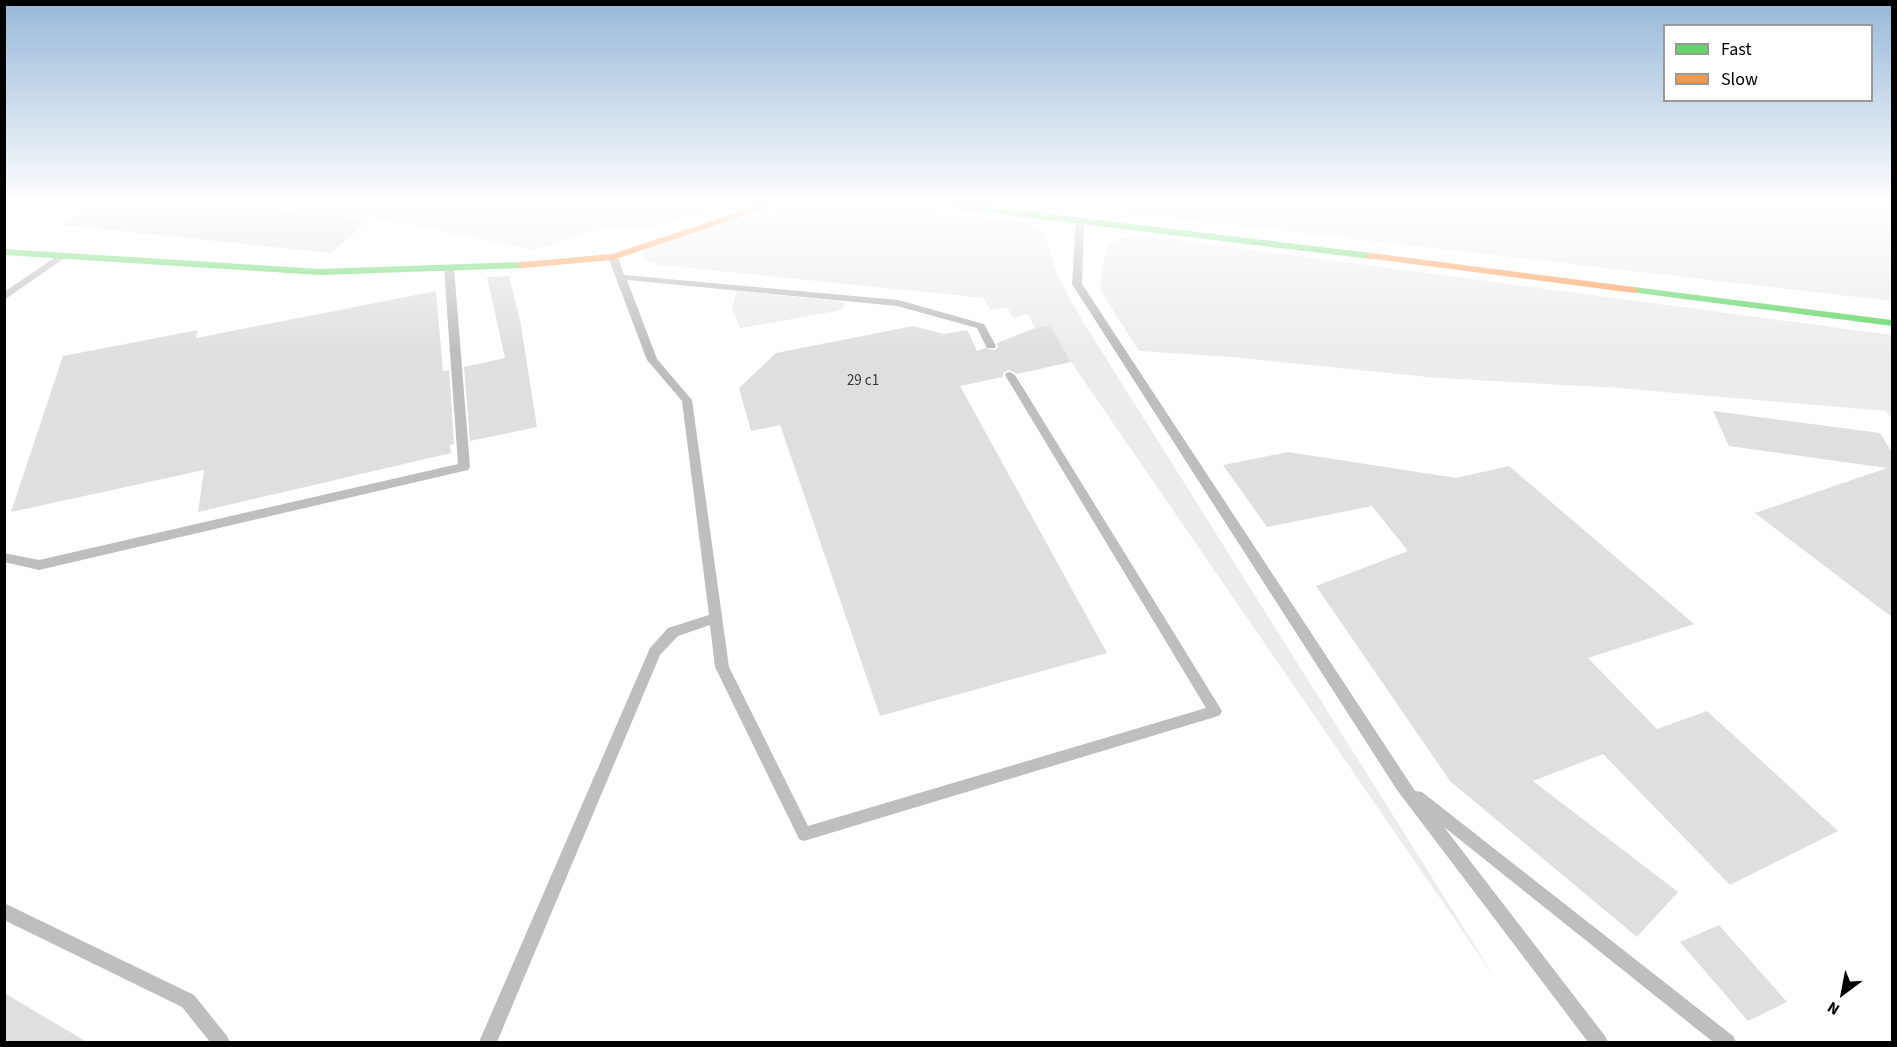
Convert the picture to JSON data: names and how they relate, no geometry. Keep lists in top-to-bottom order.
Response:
{
  "house_numbers": ["29 с1"],
  "legend": ["Fast", "Slow"],
  "north": "bottom left"
}
